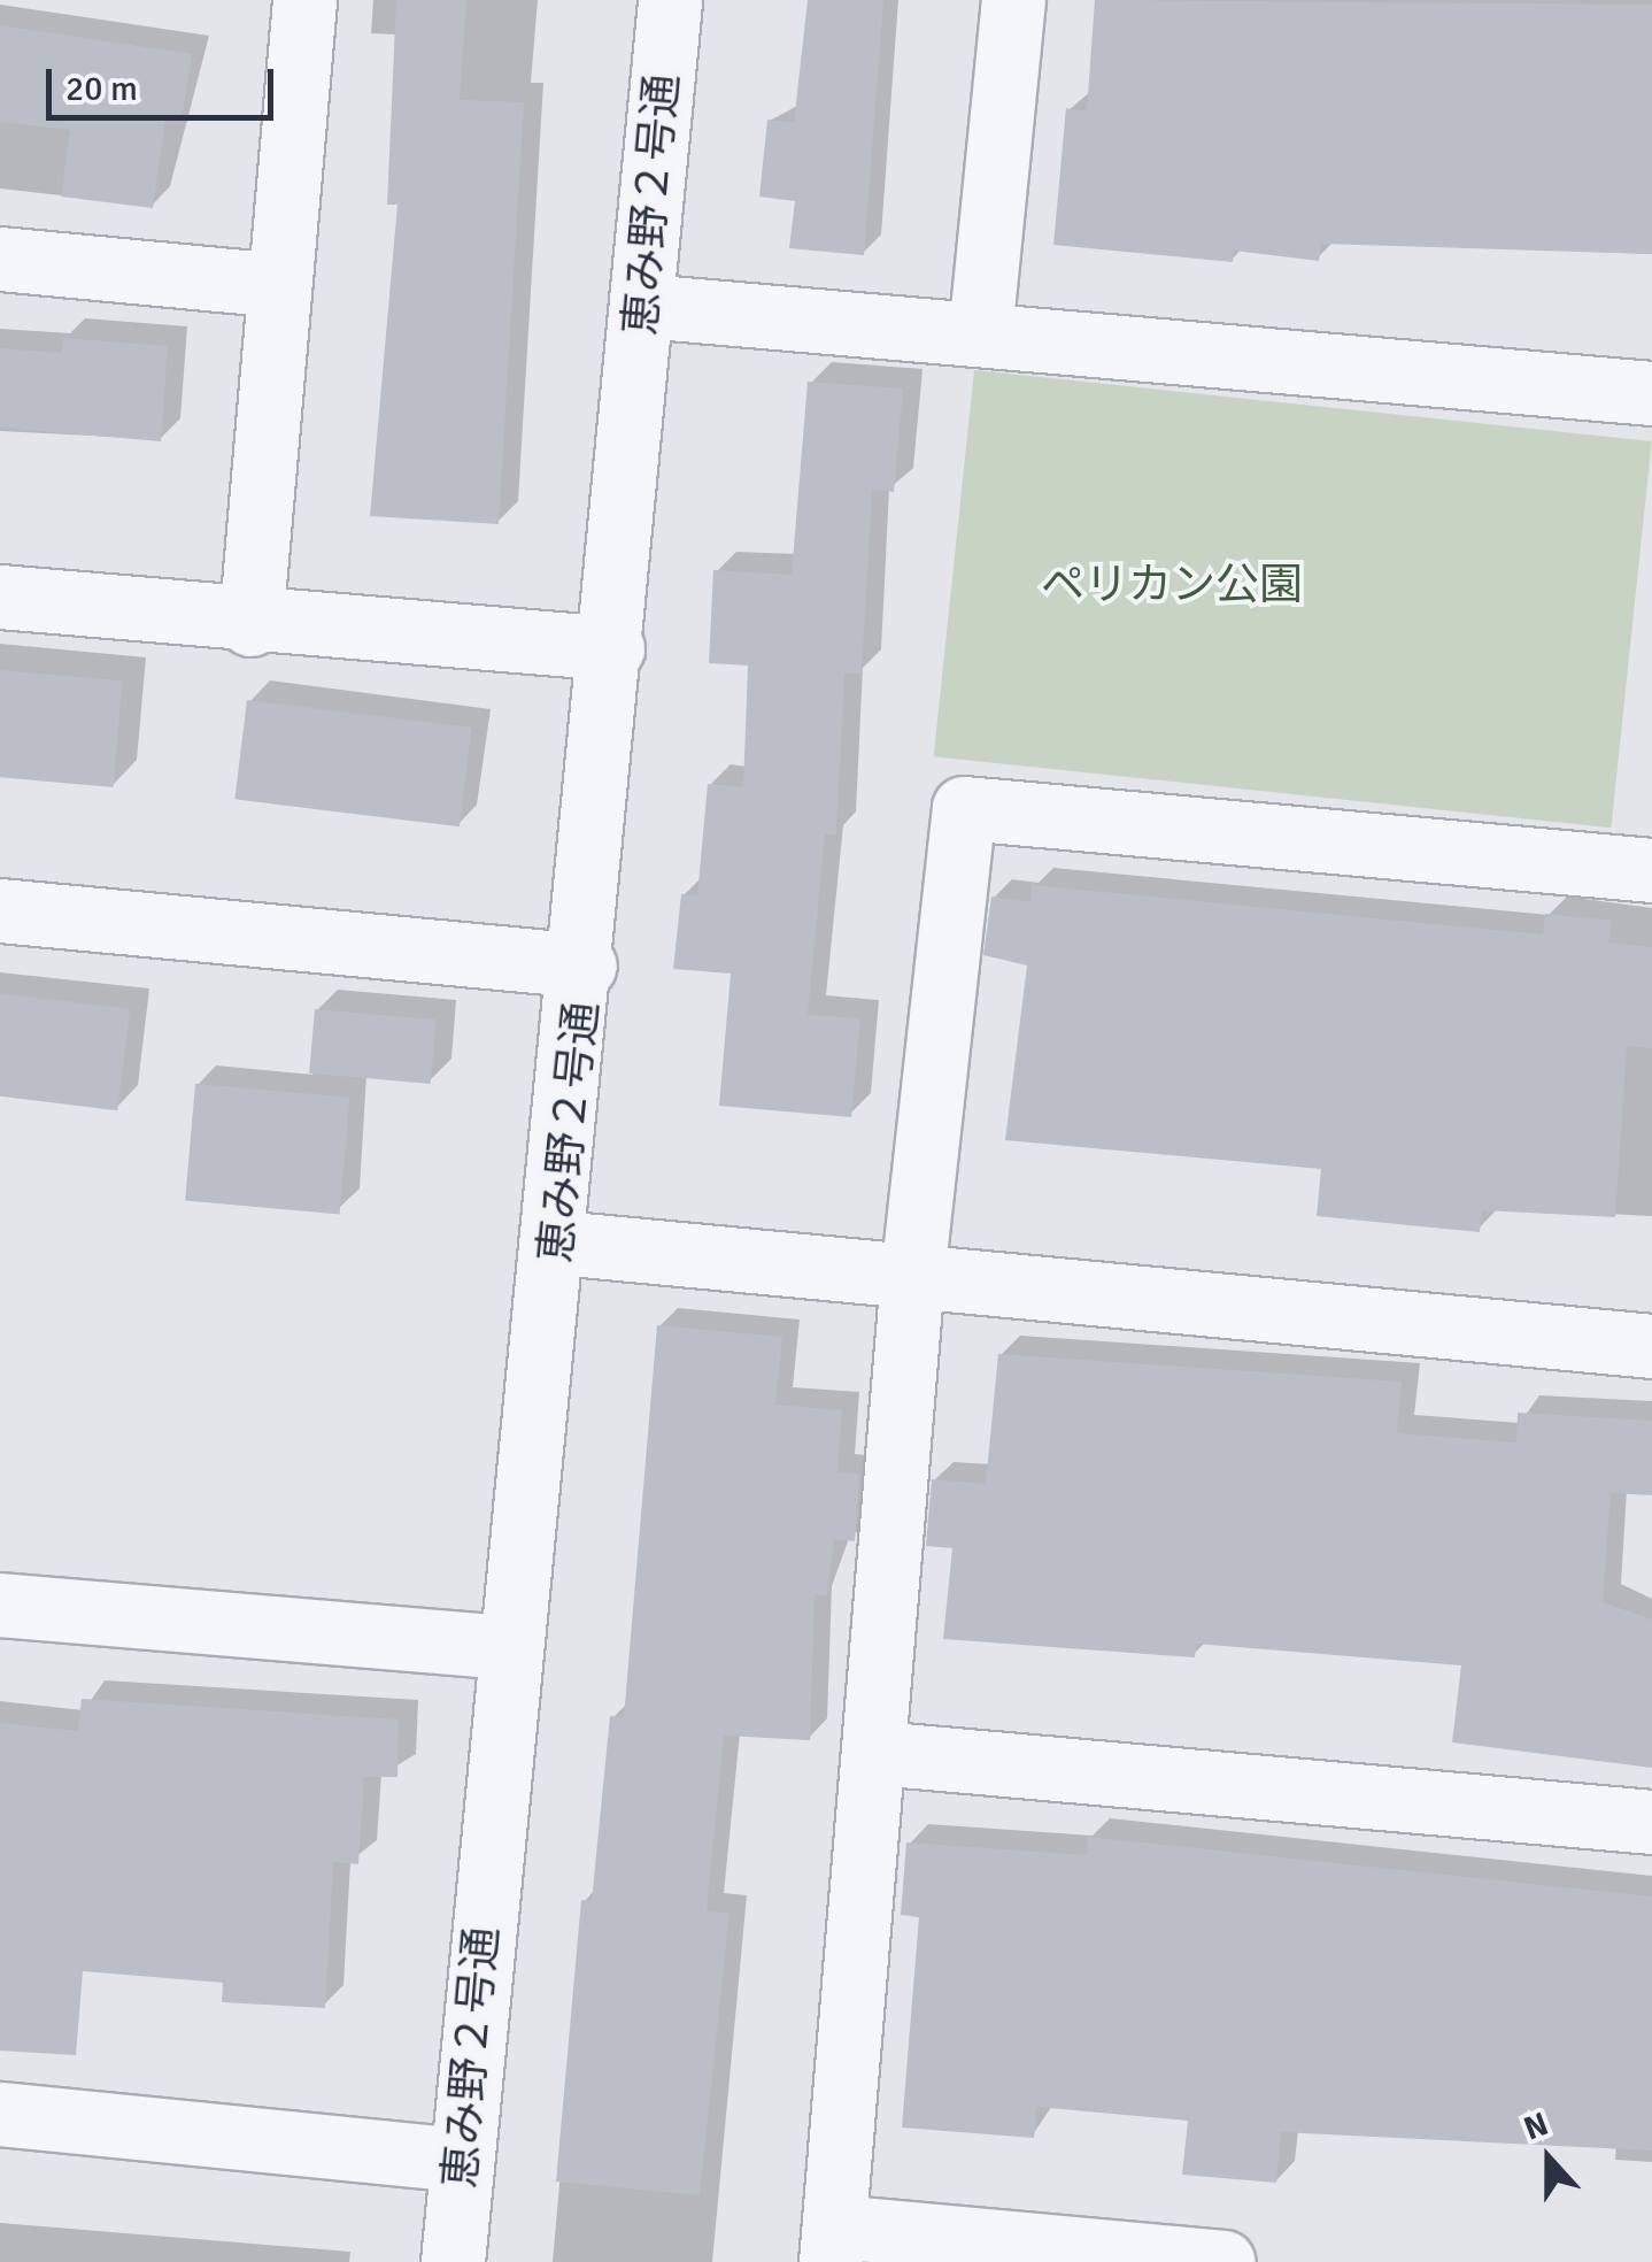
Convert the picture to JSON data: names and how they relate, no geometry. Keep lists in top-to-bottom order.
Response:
{
  "streets": {
    "street": ["恵み野２号通"]
  },
  "parks": ["ペリカン公園"],
  "scale_bar": "20 m",
  "north": "top"
}
